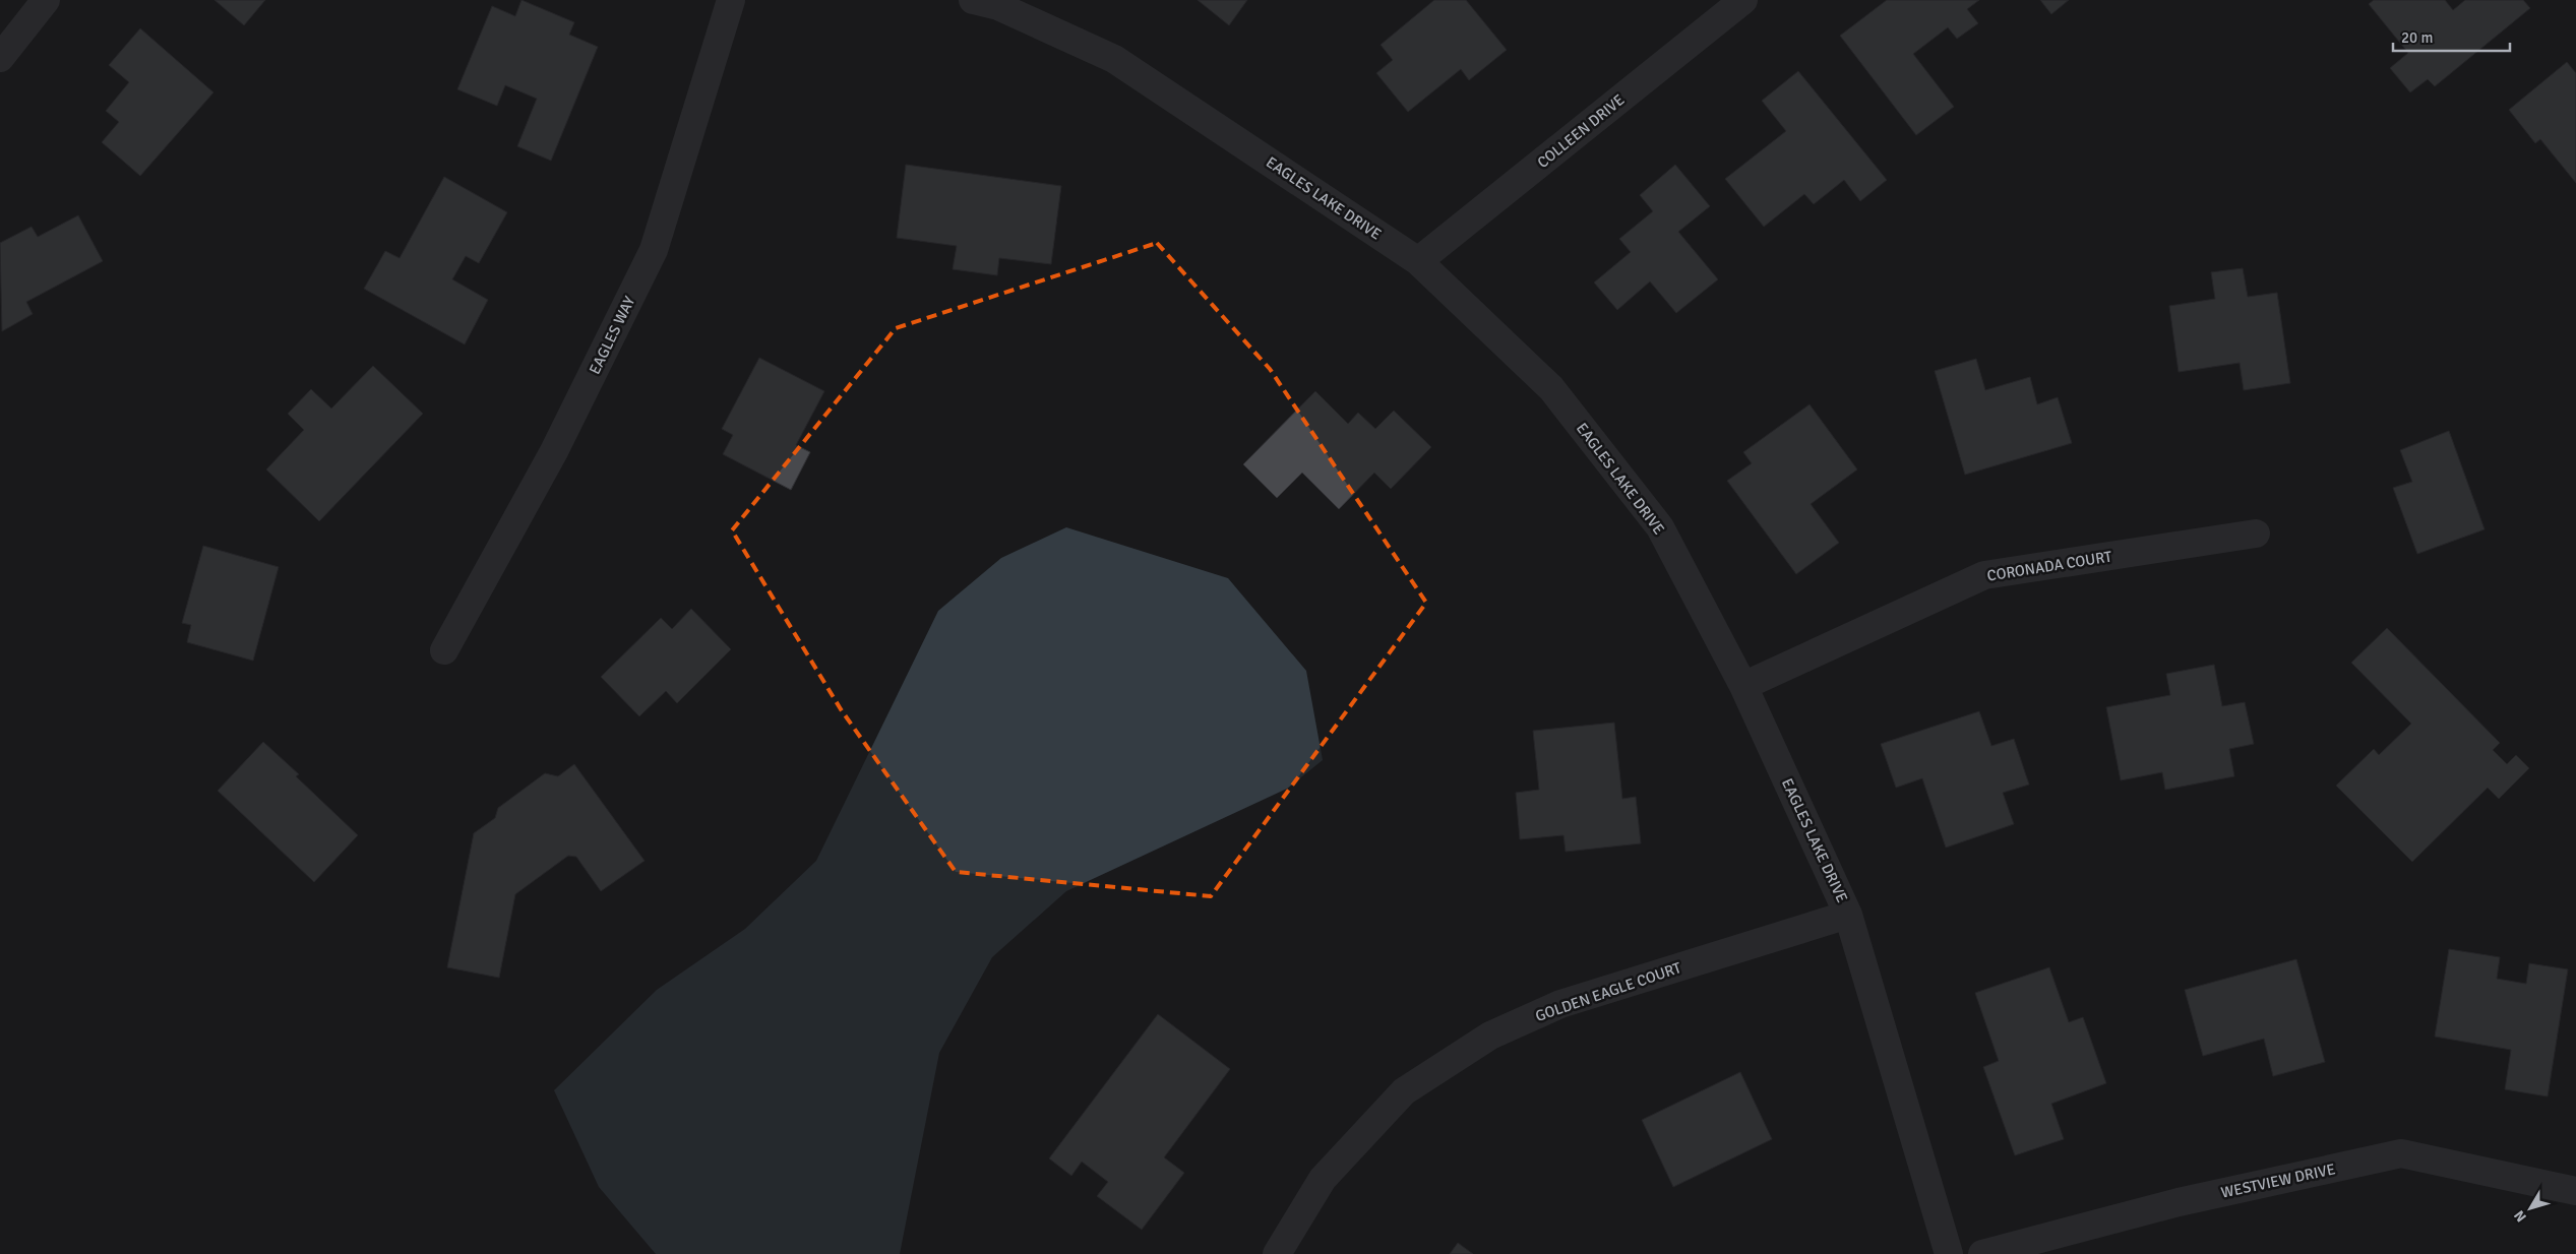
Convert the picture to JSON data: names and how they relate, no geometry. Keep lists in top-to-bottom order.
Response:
{
  "streets": {
    "street": [
      "COLLEEN DRIVE",
      "EAGLES LAKE DRIVE",
      "EAGLES WAY",
      "CORONADA COURT",
      "GOLDEN EAGLE COURT",
      "WESTVIEW DRIVE"
    ]
  },
  "crossings": [
    ["COLLEEN DRIVE", "EAGLES LAKE DRIVE"],
    ["EAGLES LAKE DRIVE", "CORONADA COURT"],
    ["EAGLES LAKE DRIVE", "GOLDEN EAGLE COURT"]
  ],
  "scale_bar": "20 m",
  "north": "bottom left"
}
